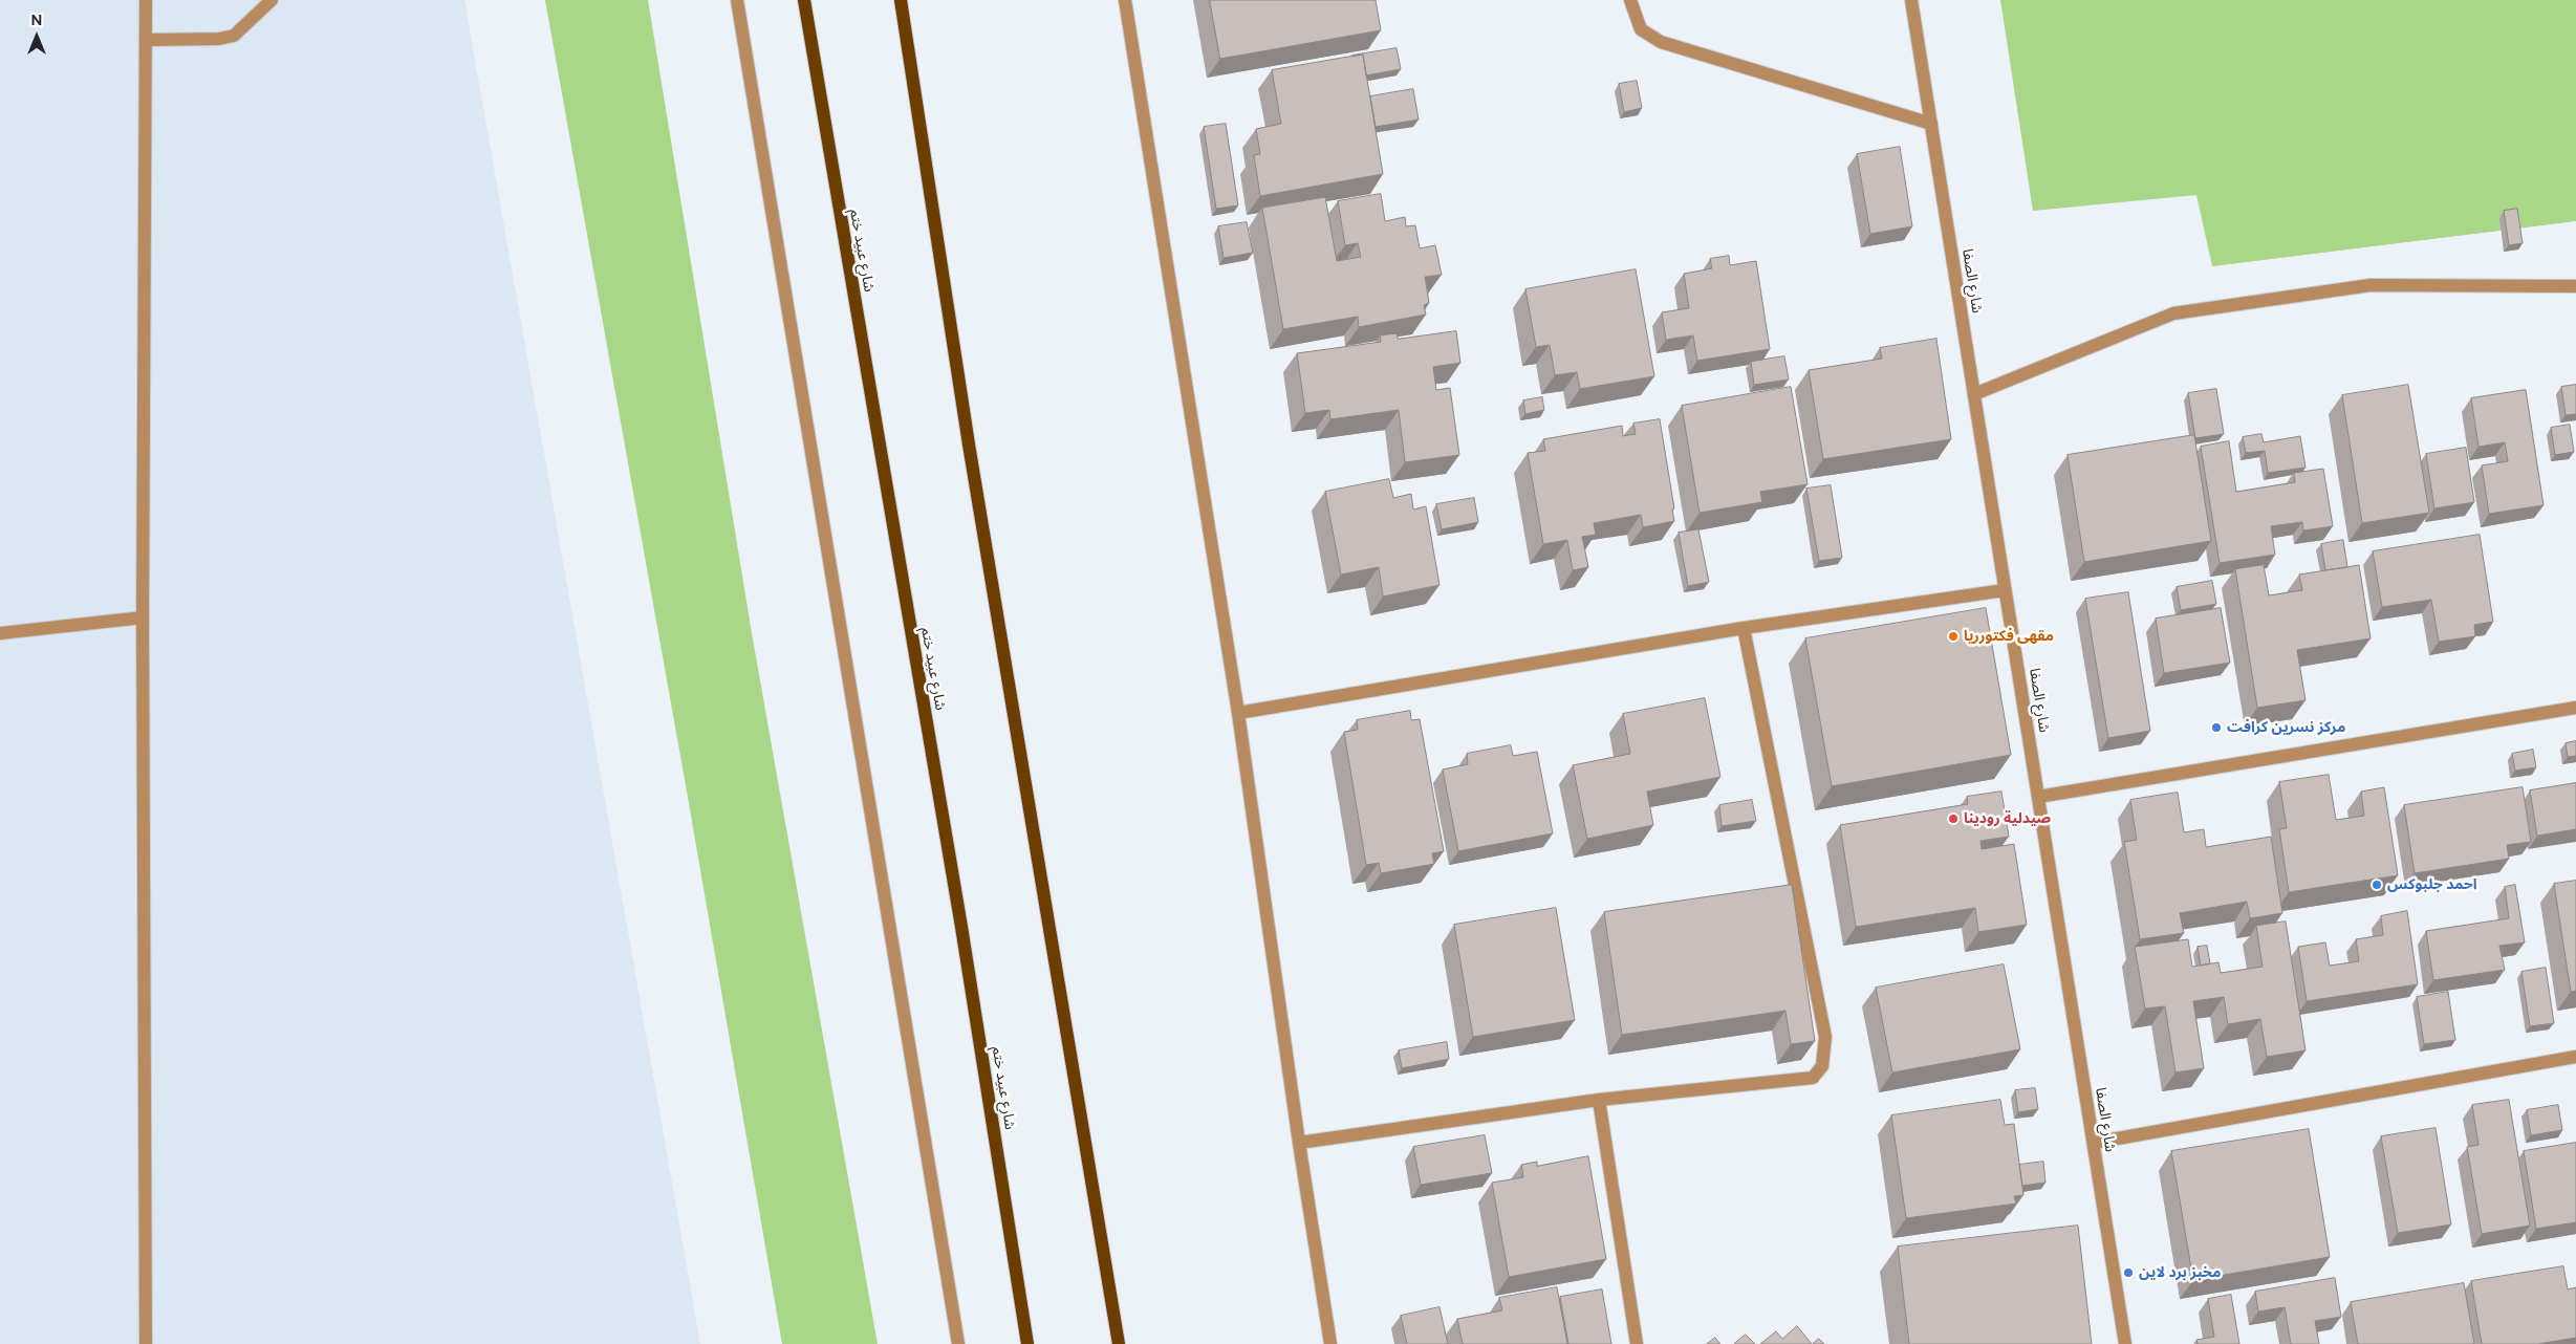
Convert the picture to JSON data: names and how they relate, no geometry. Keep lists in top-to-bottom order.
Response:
{
  "streets": {
    "main road": ["شارع عبيد ختم"],
    "street": ["شارع الصفا"]
  },
  "places": [
    "مقهى فكتورريا",
    "مركز نسرين كرافت",
    "صيدلية رودينا",
    "احمد جلبوكس",
    "مخبز برد لاين"
  ],
  "north": "top"
}
